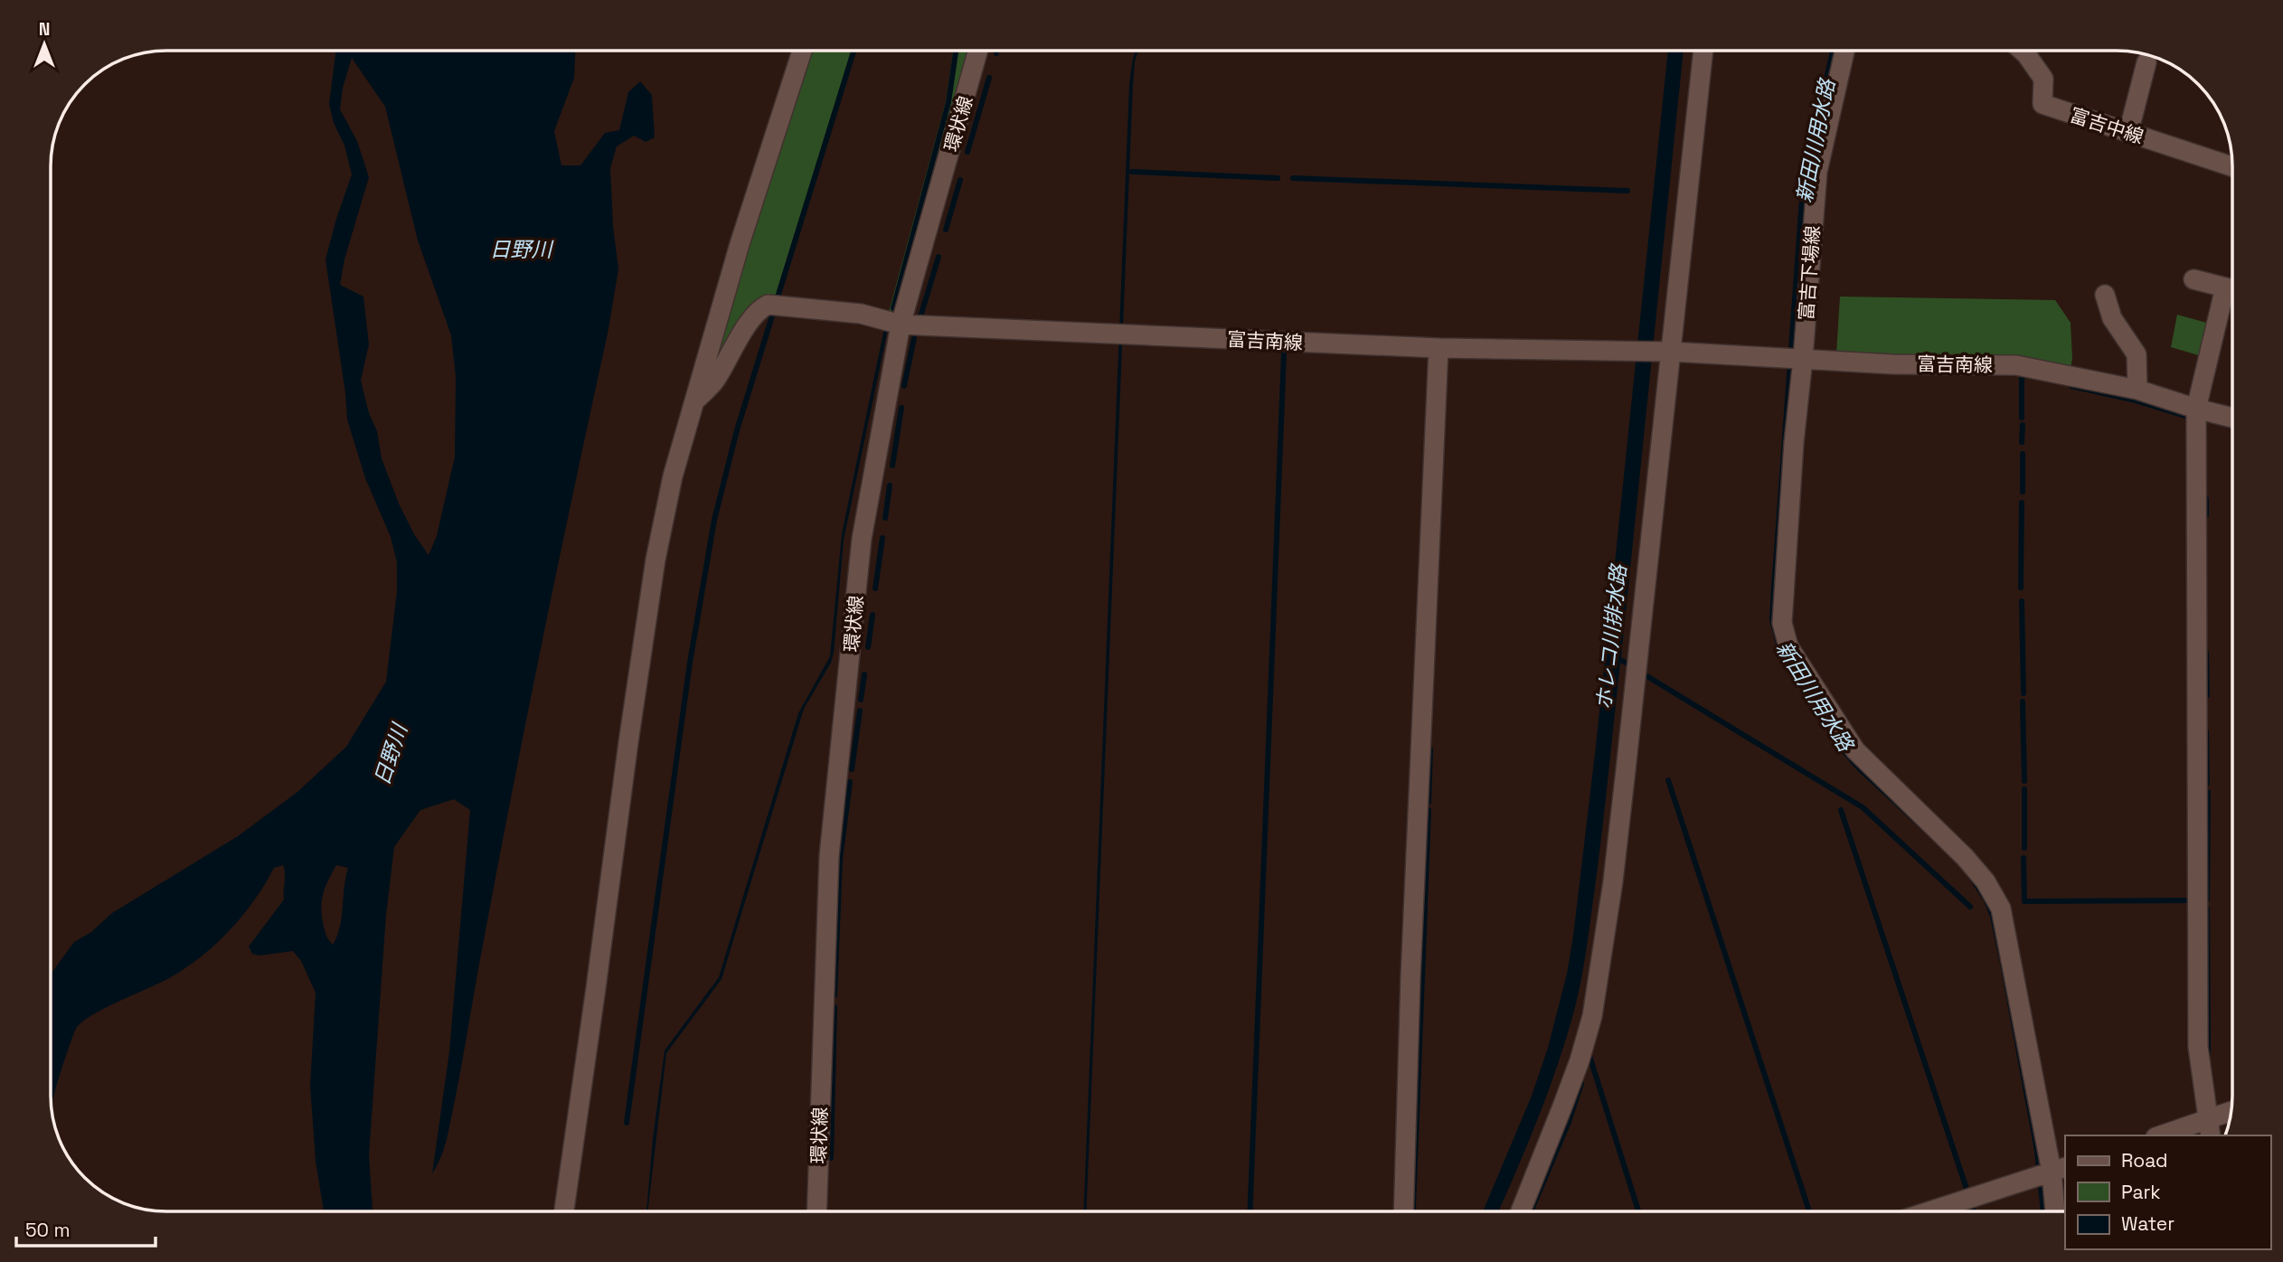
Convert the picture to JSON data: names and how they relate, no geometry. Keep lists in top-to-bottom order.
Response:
{
  "streets": {
    "street": [
      "環状線",
      "富吉中線",
      "富吉下場線",
      "富吉南線"
    ]
  },
  "crossings": [
    ["環状線", "富吉南線"],
    ["富吉下場線", "富吉南線"]
  ],
  "water": ["新田川用水路", "日野川", "ホレコ川排水路"],
  "legend": ["Road", "Park", "Water"],
  "scale_bar": "50 m",
  "north": "top"
}
